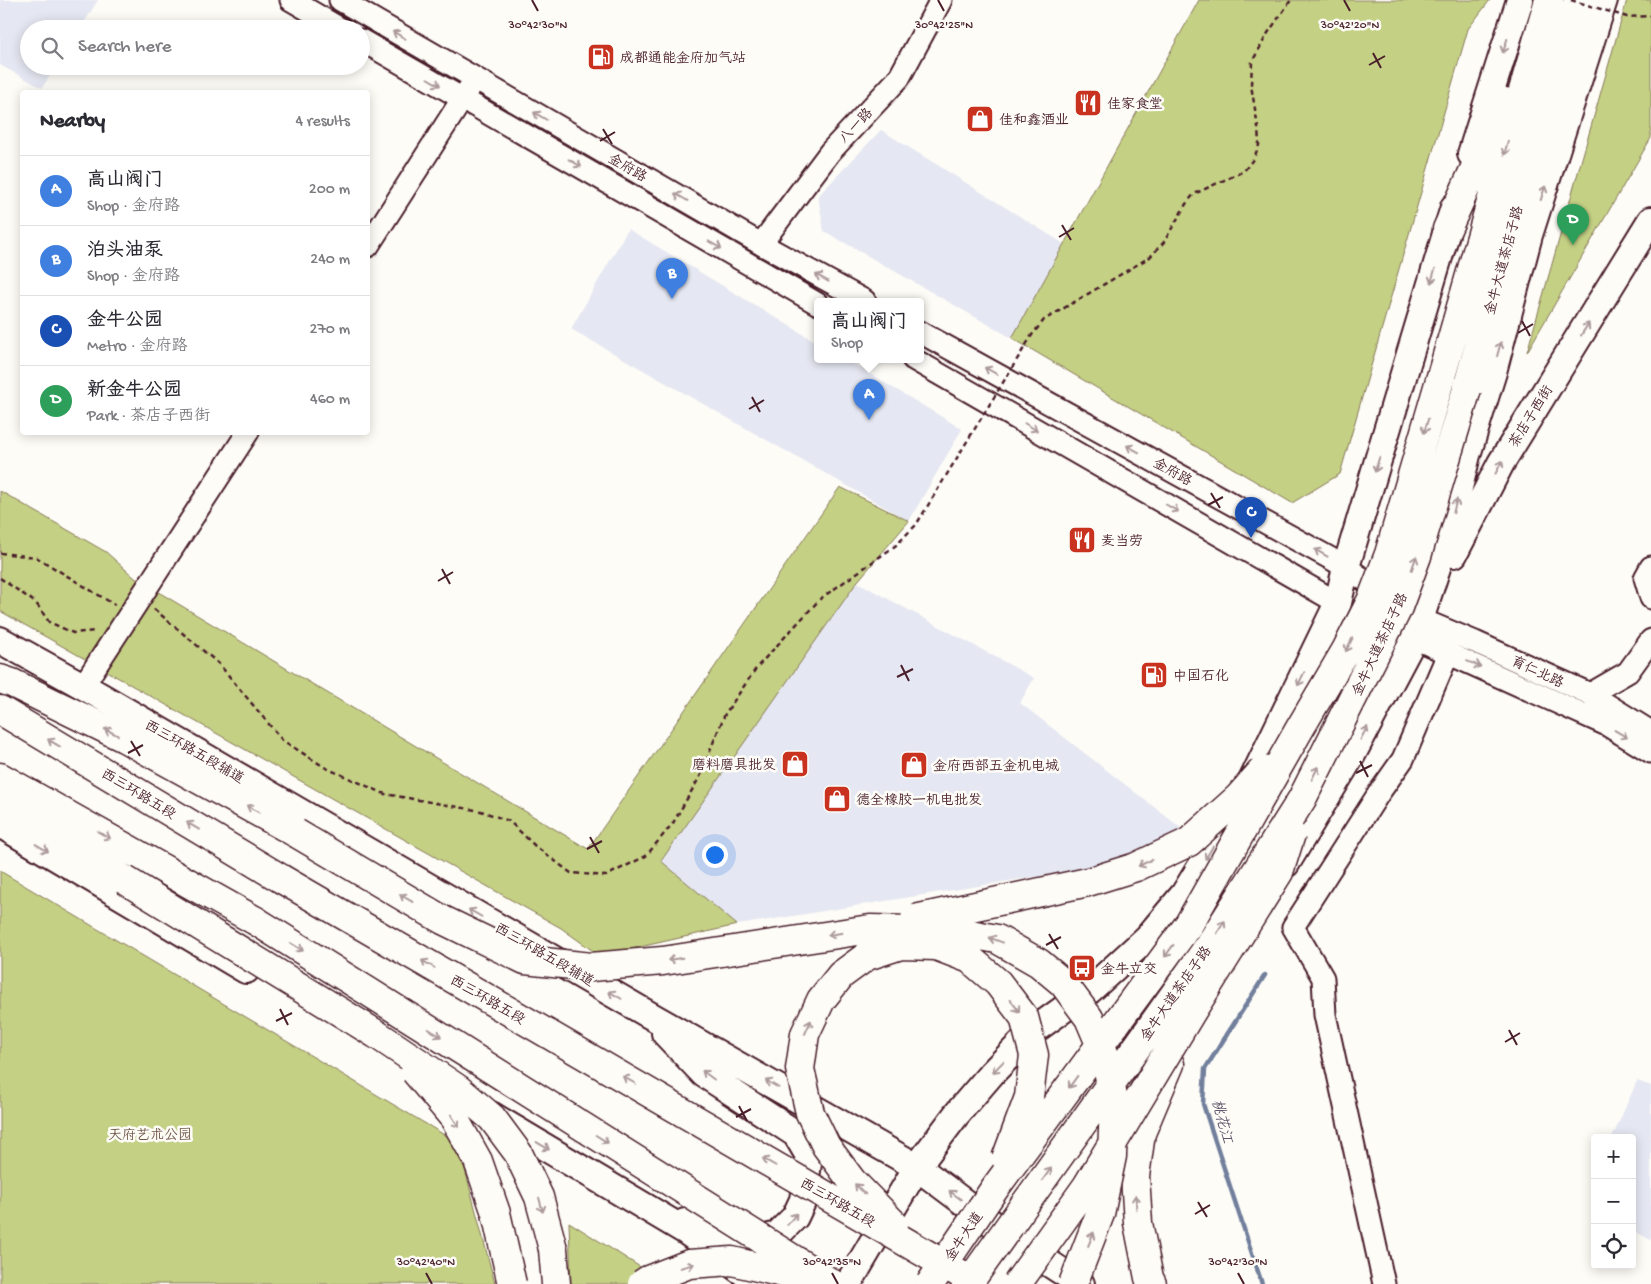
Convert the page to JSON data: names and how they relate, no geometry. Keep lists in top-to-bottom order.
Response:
{
  "streets": {
    "highway": ["金牛大道茶店子路", "西三环路五段", "金牛大道"],
    "main road": ["茶店子西街", "西三环路五段辅道"],
    "street": ["八一路", "金府路", "育仁北路"]
  },
  "crossings": [
    ["八一路", "金府路"],
    ["金府路", "茶店子西街"],
    ["金府路", "育仁北路"],
    ["金牛大道茶店子路", "金牛大道"],
    ["茶店子西街", "育仁北路"]
  ],
  "water": ["桃花江"],
  "parks": ["天府艺术公园"],
  "places": {
    "fuel station": ["成都通能金府加气站", "中国石化"],
    "restaurant": ["佳家食堂", "麦当劳"],
    "shop": [
      "佳和鑫酒业",
      "磨料磨具批发",
      "金府西部五金机电城",
      "德全橡胶一机电批发"
    ],
    "bus stop": ["金牛立交"]
  },
  "page": {
    "search": "Search here",
    "heading": ["Nearby", "4 results"],
    "list": [
      {
        "mark": "A",
        "name": "高山阀门",
        "note": "Shop · 金府路",
        "value": "200 m"
      },
      {
        "mark": "B",
        "name": "泊头油泵",
        "note": "Shop · 金府路",
        "value": "240 m"
      },
      {
        "mark": "C",
        "name": "金牛公园",
        "note": "Metro · 金府路",
        "value": "270 m"
      },
      {
        "mark": "D",
        "name": "新金牛公园",
        "note": "Park · 茶店子西街",
        "value": "460 m"
      }
    ],
    "pins": [
      "D",
      "B",
      "A",
      "C"
    ],
    "popup": ["高山阀门", "Shop"],
    "map_buttons": ["+", "−"]
  },
  "coordinates": [
    "30°42'30\"N",
    "30°42'25\"N",
    "30°42'20\"N",
    "30°42'40\"N",
    "30°42'35\"N"
  ]
}
